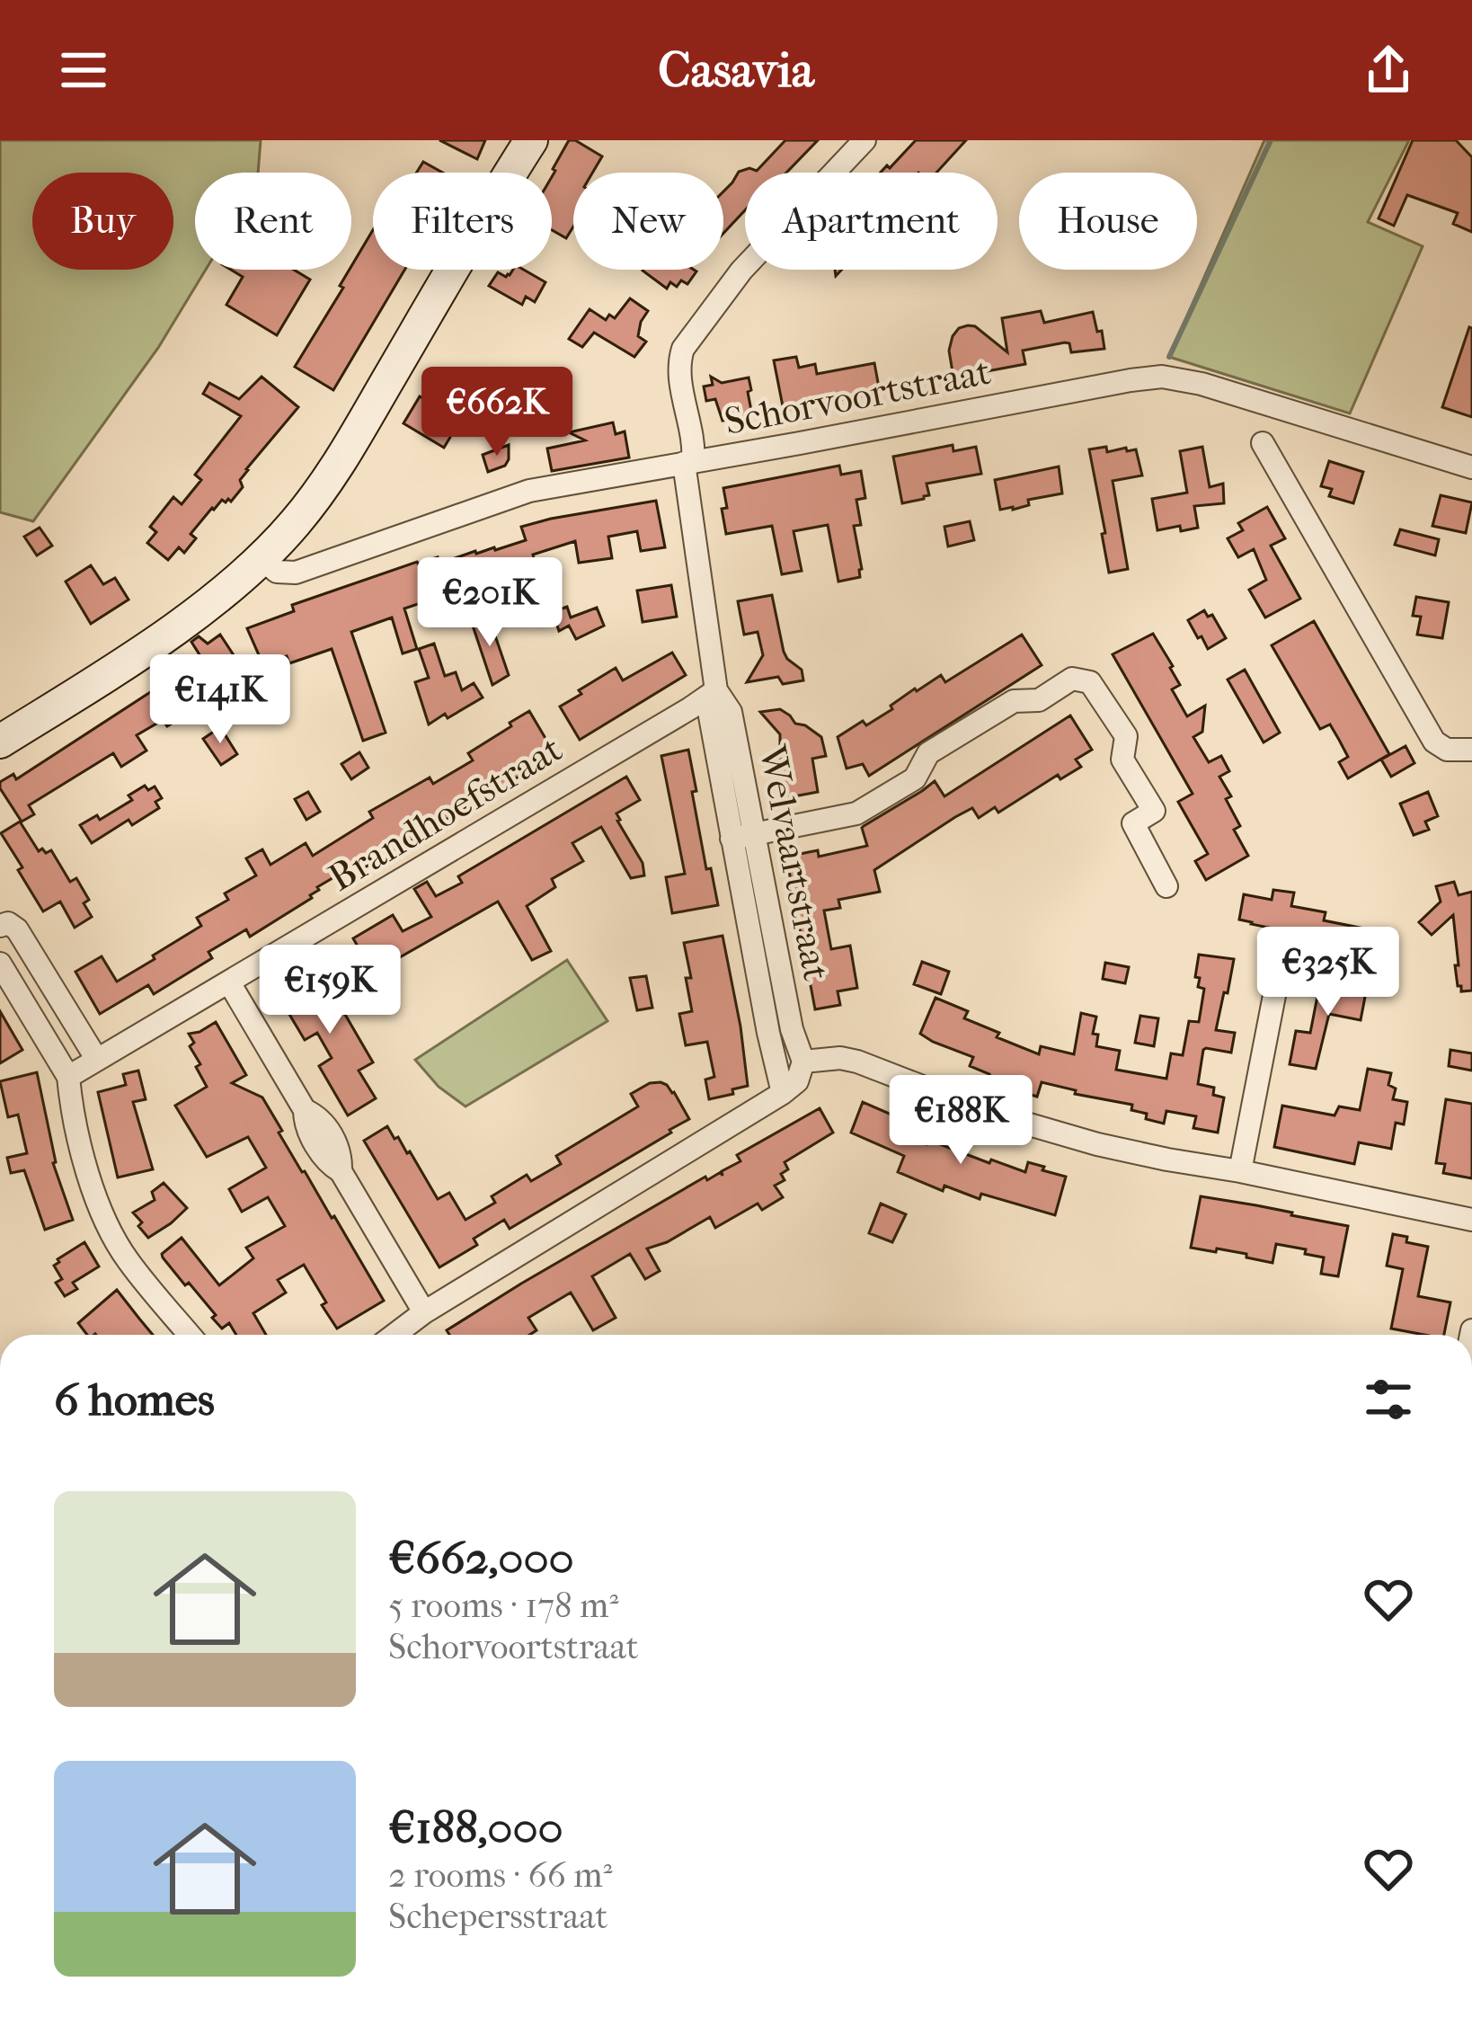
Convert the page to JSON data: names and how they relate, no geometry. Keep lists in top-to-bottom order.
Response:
{
  "streets": {
    "street": ["Schorvoortstraat", "Brandhoefstraat", "Welvaartstraat"]
  },
  "crossings": [
    ["Schorvoortstraat", "Welvaartstraat"],
    ["Brandhoefstraat", "Welvaartstraat"]
  ],
  "page": {
    "header": "Casavia",
    "chip": [
      "Buy",
      "Rent",
      "Filters",
      "New",
      "Apartment",
      "House"
    ],
    "price": [
      "€662K",
      "€201K",
      "€141K",
      "€325K",
      "€159K",
      "€188K"
    ],
    "heading": "6 homes",
    "list": [
      {
        "name": "€662,000",
        "note": "5 rooms · 178 m² · Schorvoortstraat"
      },
      {
        "name": "€188,000",
        "note": "2 rooms · 66 m² · Schepersstraat"
      }
    ]
  }
}
